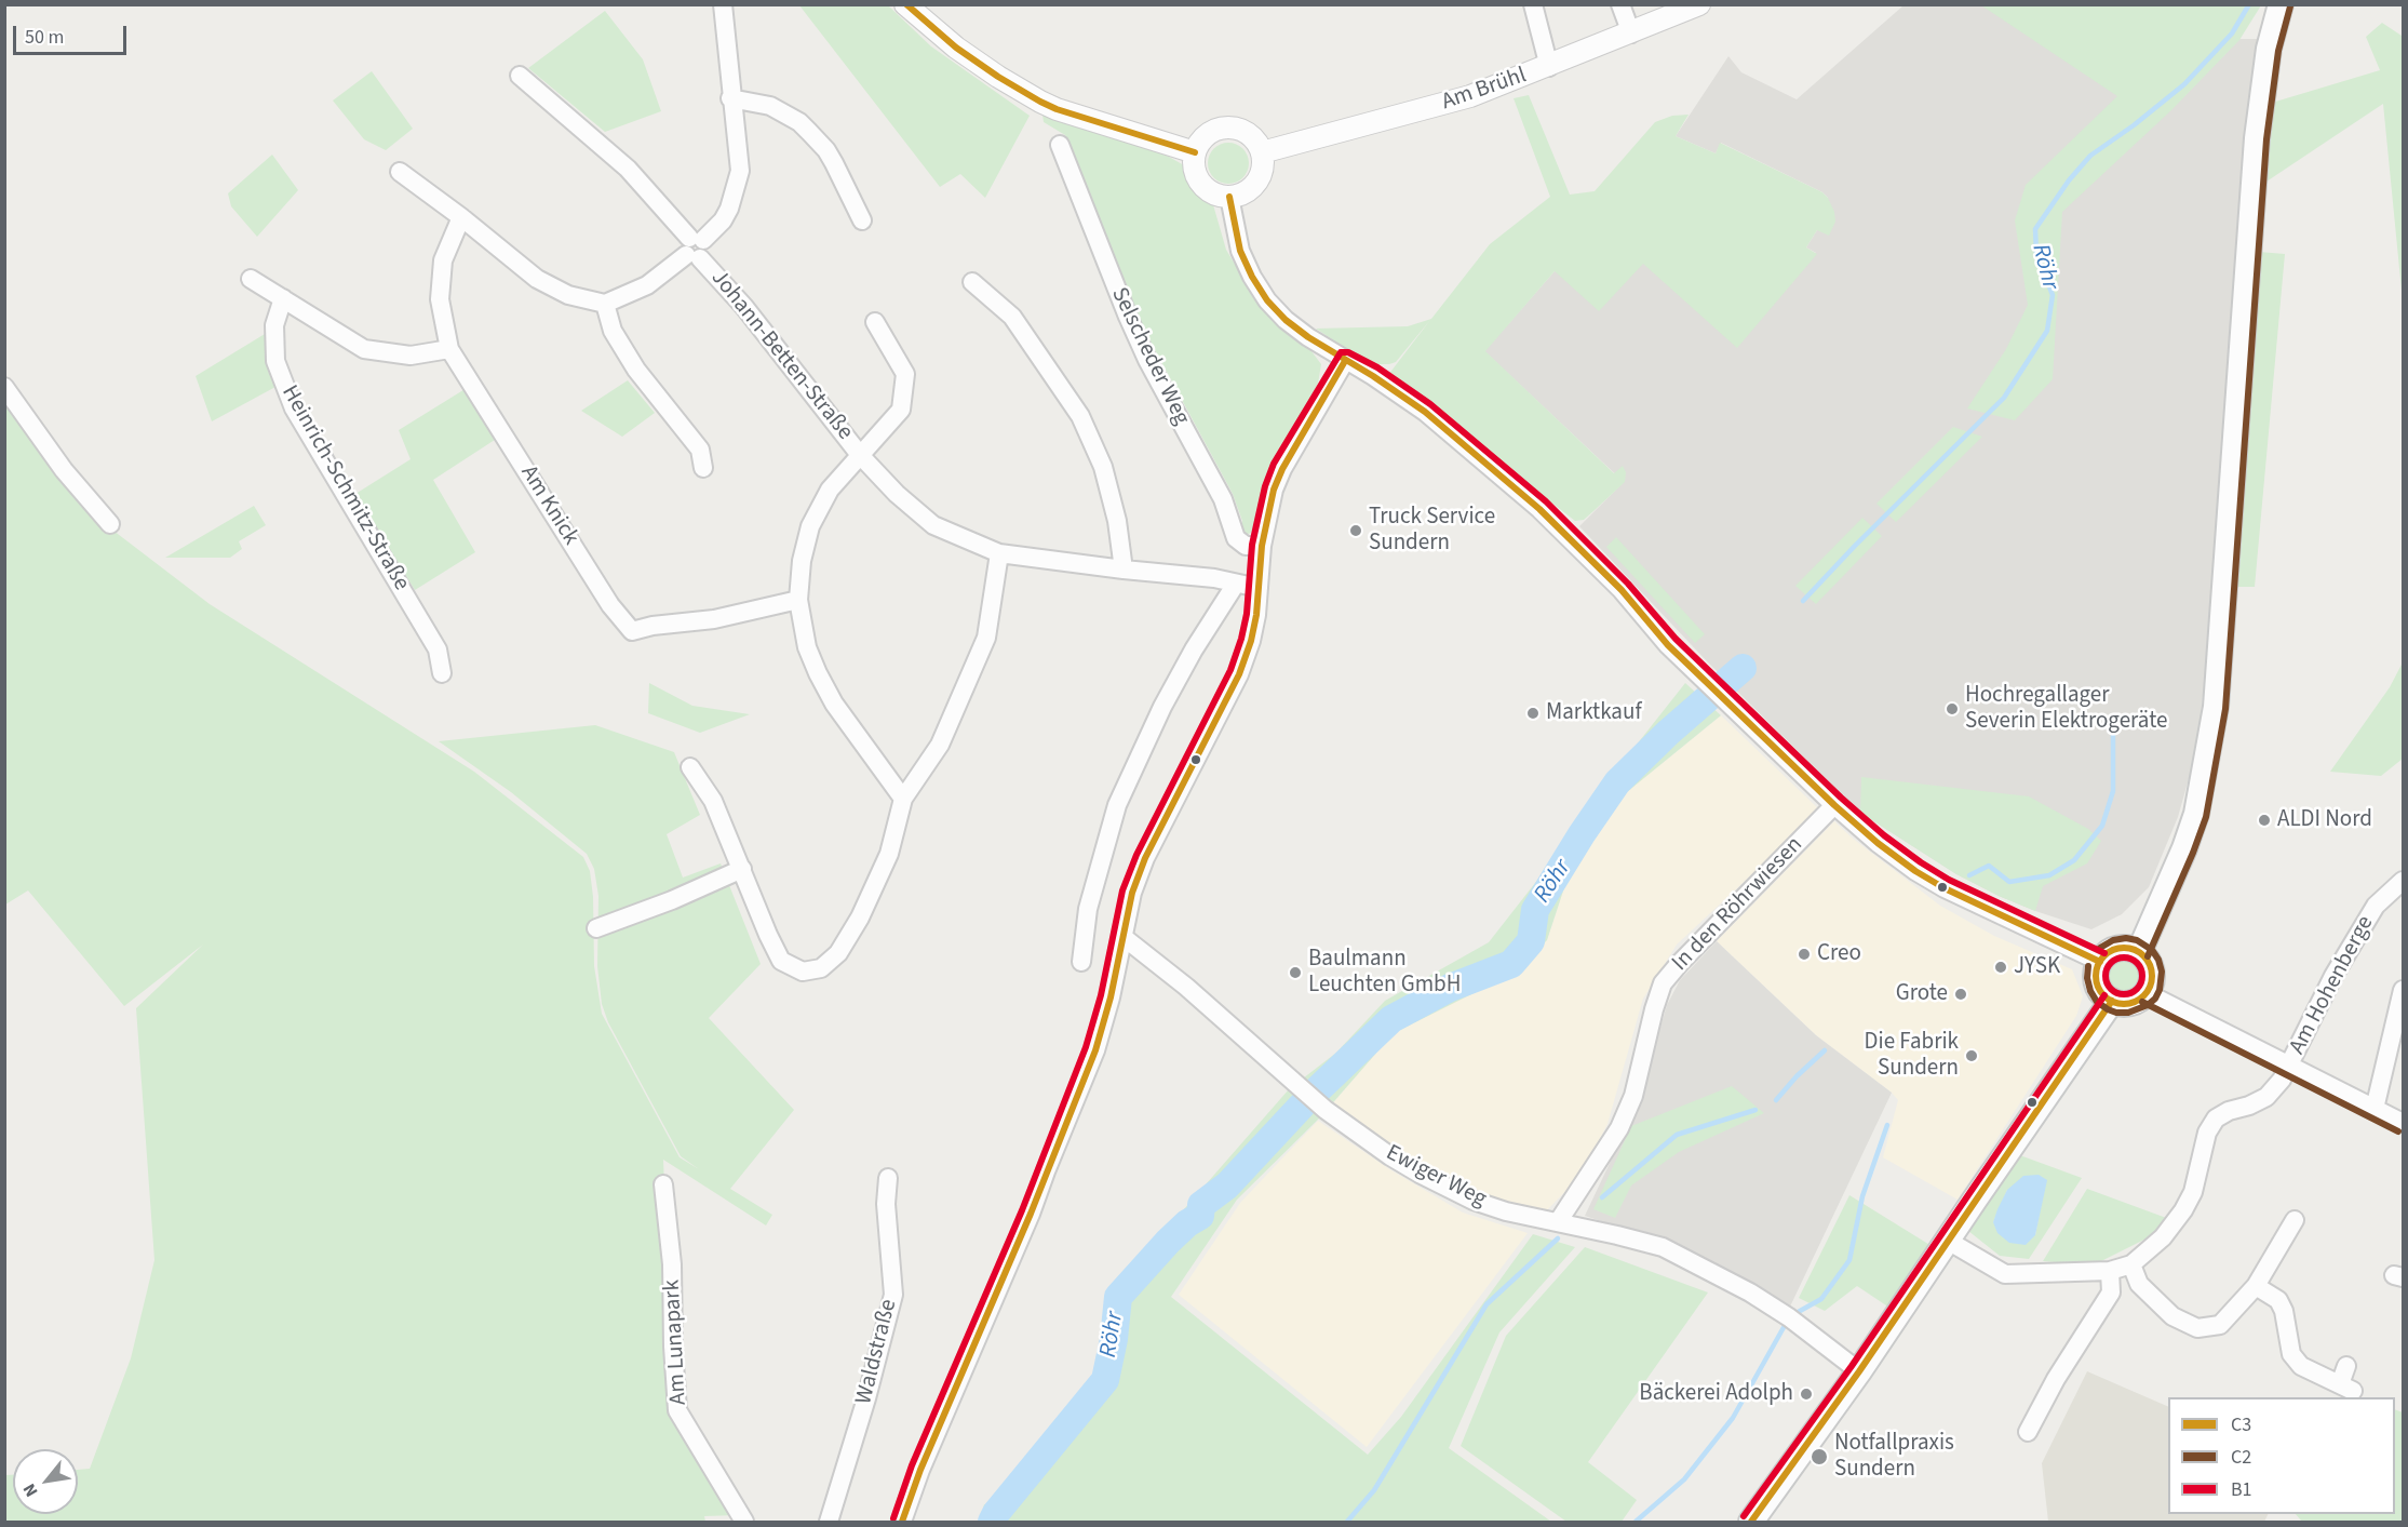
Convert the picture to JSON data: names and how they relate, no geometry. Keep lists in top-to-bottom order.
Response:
{
  "streets": {
    "street": [
      "Am Brühl",
      "Johann-Betten-Straße",
      "Selscheder Weg",
      "Heinrich-Schmitz-Straße",
      "Am Knick",
      "In den Röhrwiesen",
      "Am Hohenberge",
      "Ewiger Weg",
      "Am Lunapark",
      "Waldstraße"
    ]
  },
  "crossings": [
    ["In den Röhrwiesen", "Ewiger Weg"]
  ],
  "water": ["Röhr"],
  "places": [
    "Truck Service Sundern",
    "Hochregallager Severin Elektrogeräte",
    "Marktkauf",
    "ALDI Nord",
    "Creo",
    "JYSK",
    "Baulmann Leuchten GmbH",
    "Grote",
    "Die Fabrik Sundern",
    "Bäckerei Adolph",
    "Notfallpraxis Sundern"
  ],
  "lines": ["transit line C3", "transit line C2", "transit line B1"],
  "legend": ["C3", "C2", "B1"],
  "scale_bar": "50 m",
  "north": "bottom left"
}
